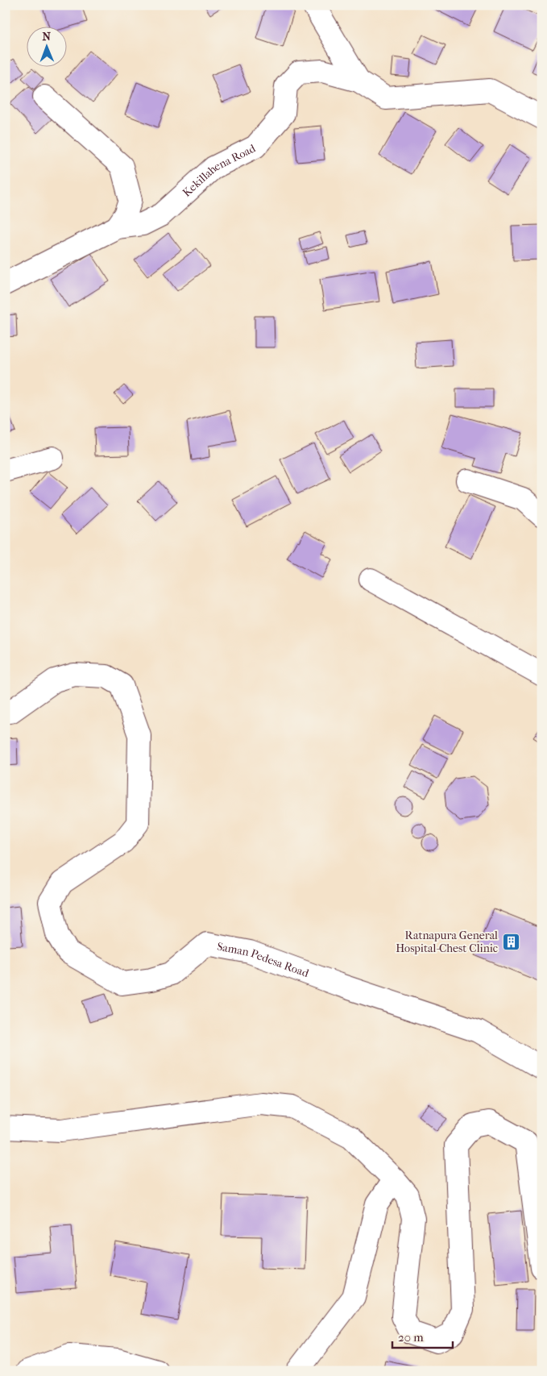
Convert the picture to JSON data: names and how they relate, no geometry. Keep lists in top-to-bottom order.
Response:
{
  "streets": {
    "street": ["Kekillahena Road", "Saman Pedesa Road"]
  },
  "places": {
    "building": ["Ratnapura General Hospital-Chest Clinic"]
  },
  "scale_bar": "20 m",
  "north": "top"
}
